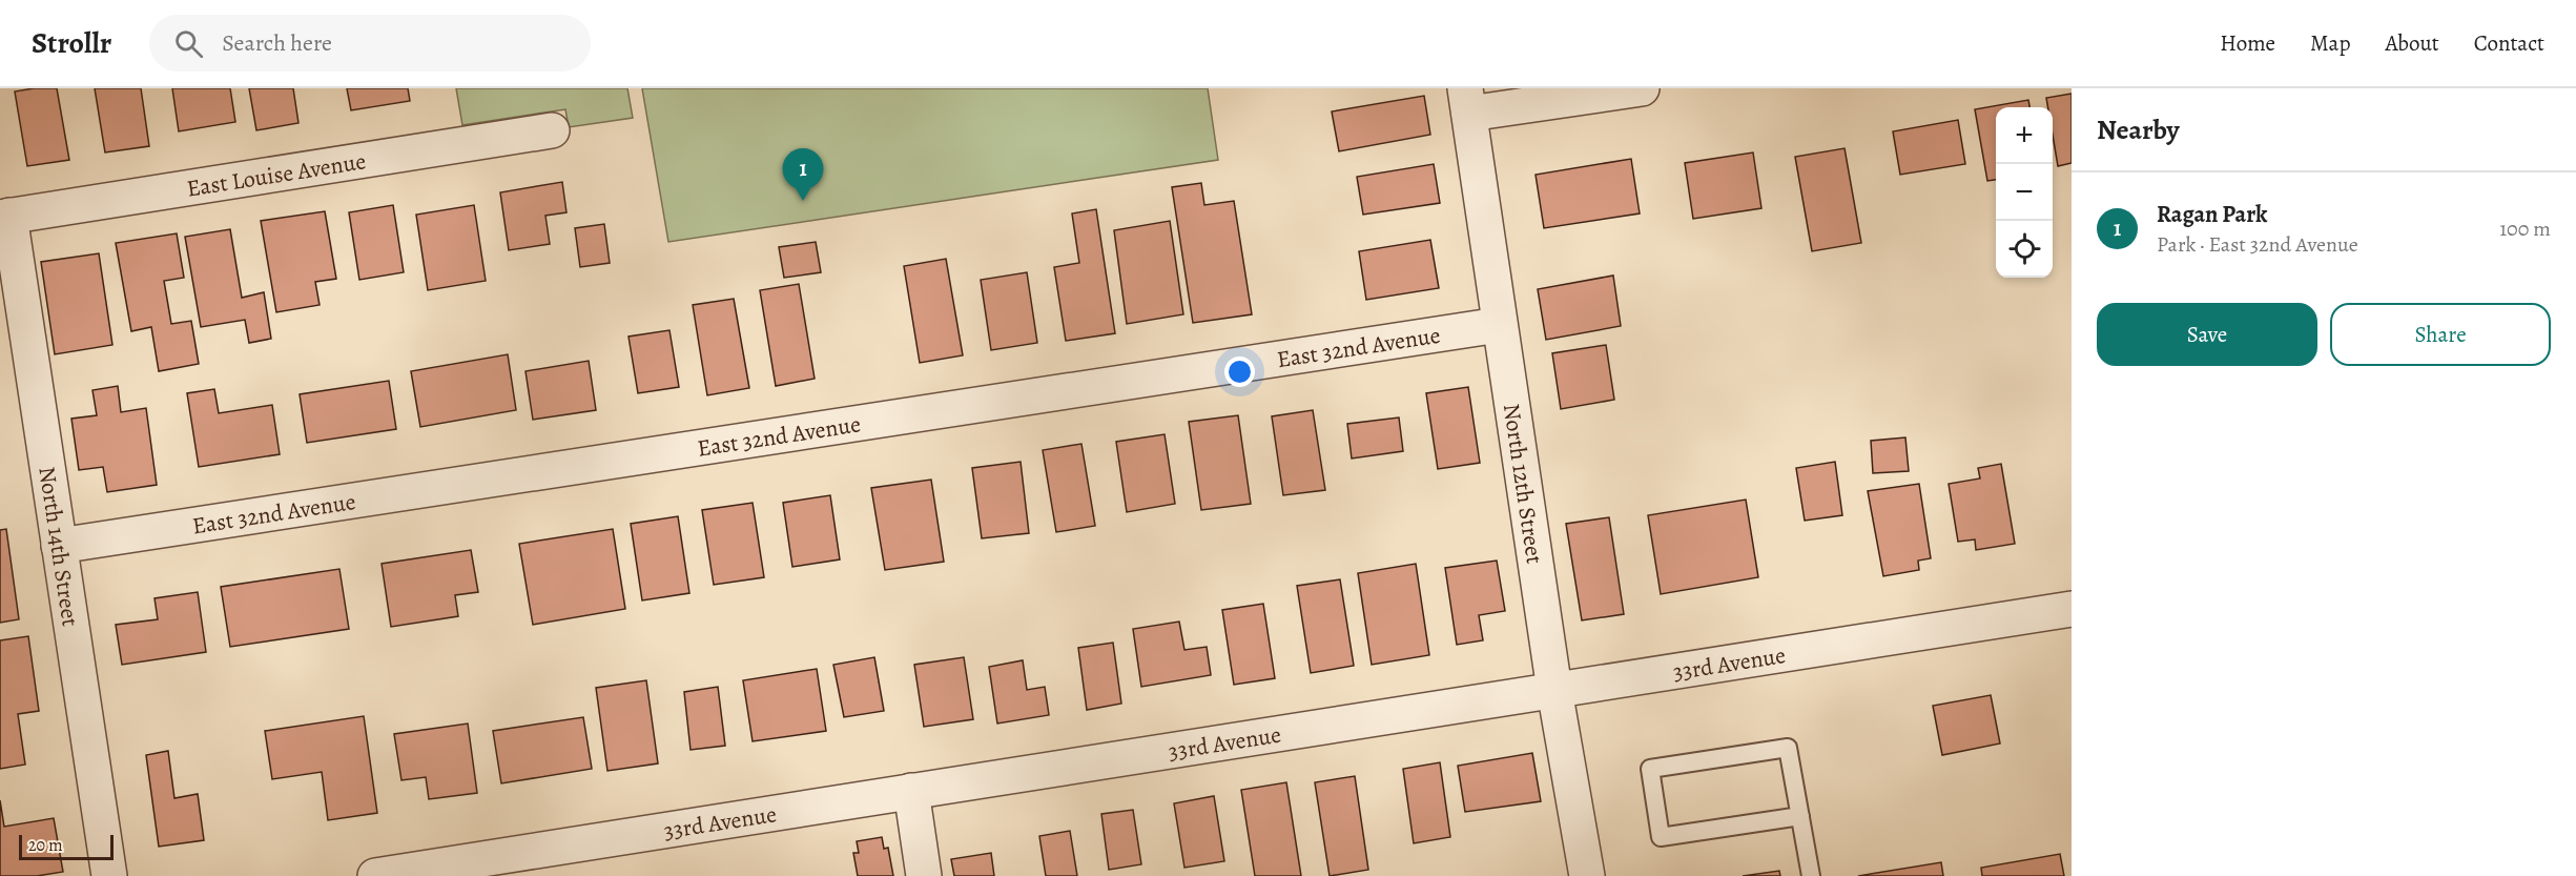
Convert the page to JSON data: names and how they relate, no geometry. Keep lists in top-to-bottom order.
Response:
{
  "streets": {
    "street": [
      "East Louise Avenue",
      "East 32nd Avenue",
      "North 12th Street",
      "North 14th Street",
      "33rd Avenue"
    ]
  },
  "crossings": [
    ["East Louise Avenue", "North 14th Street"],
    ["East 32nd Avenue", "North 12th Street"],
    ["East 32nd Avenue", "North 14th Street"],
    ["North 12th Street", "33rd Avenue"]
  ],
  "scale_bar": "20 m",
  "page": {
    "header": "Strollr",
    "search": "Search here",
    "nav": [
      "Home",
      "Map",
      "About",
      "Contact"
    ],
    "heading": "Nearby",
    "map_buttons": ["+", "−"],
    "pins": "1",
    "list": [
      {
        "mark": "1",
        "name": "Ragan Park",
        "note": "Park · East 32nd Avenue",
        "value": "100 m"
      }
    ],
    "buttons": ["Save", "Share"],
    "scale": "20 m"
  }
}
